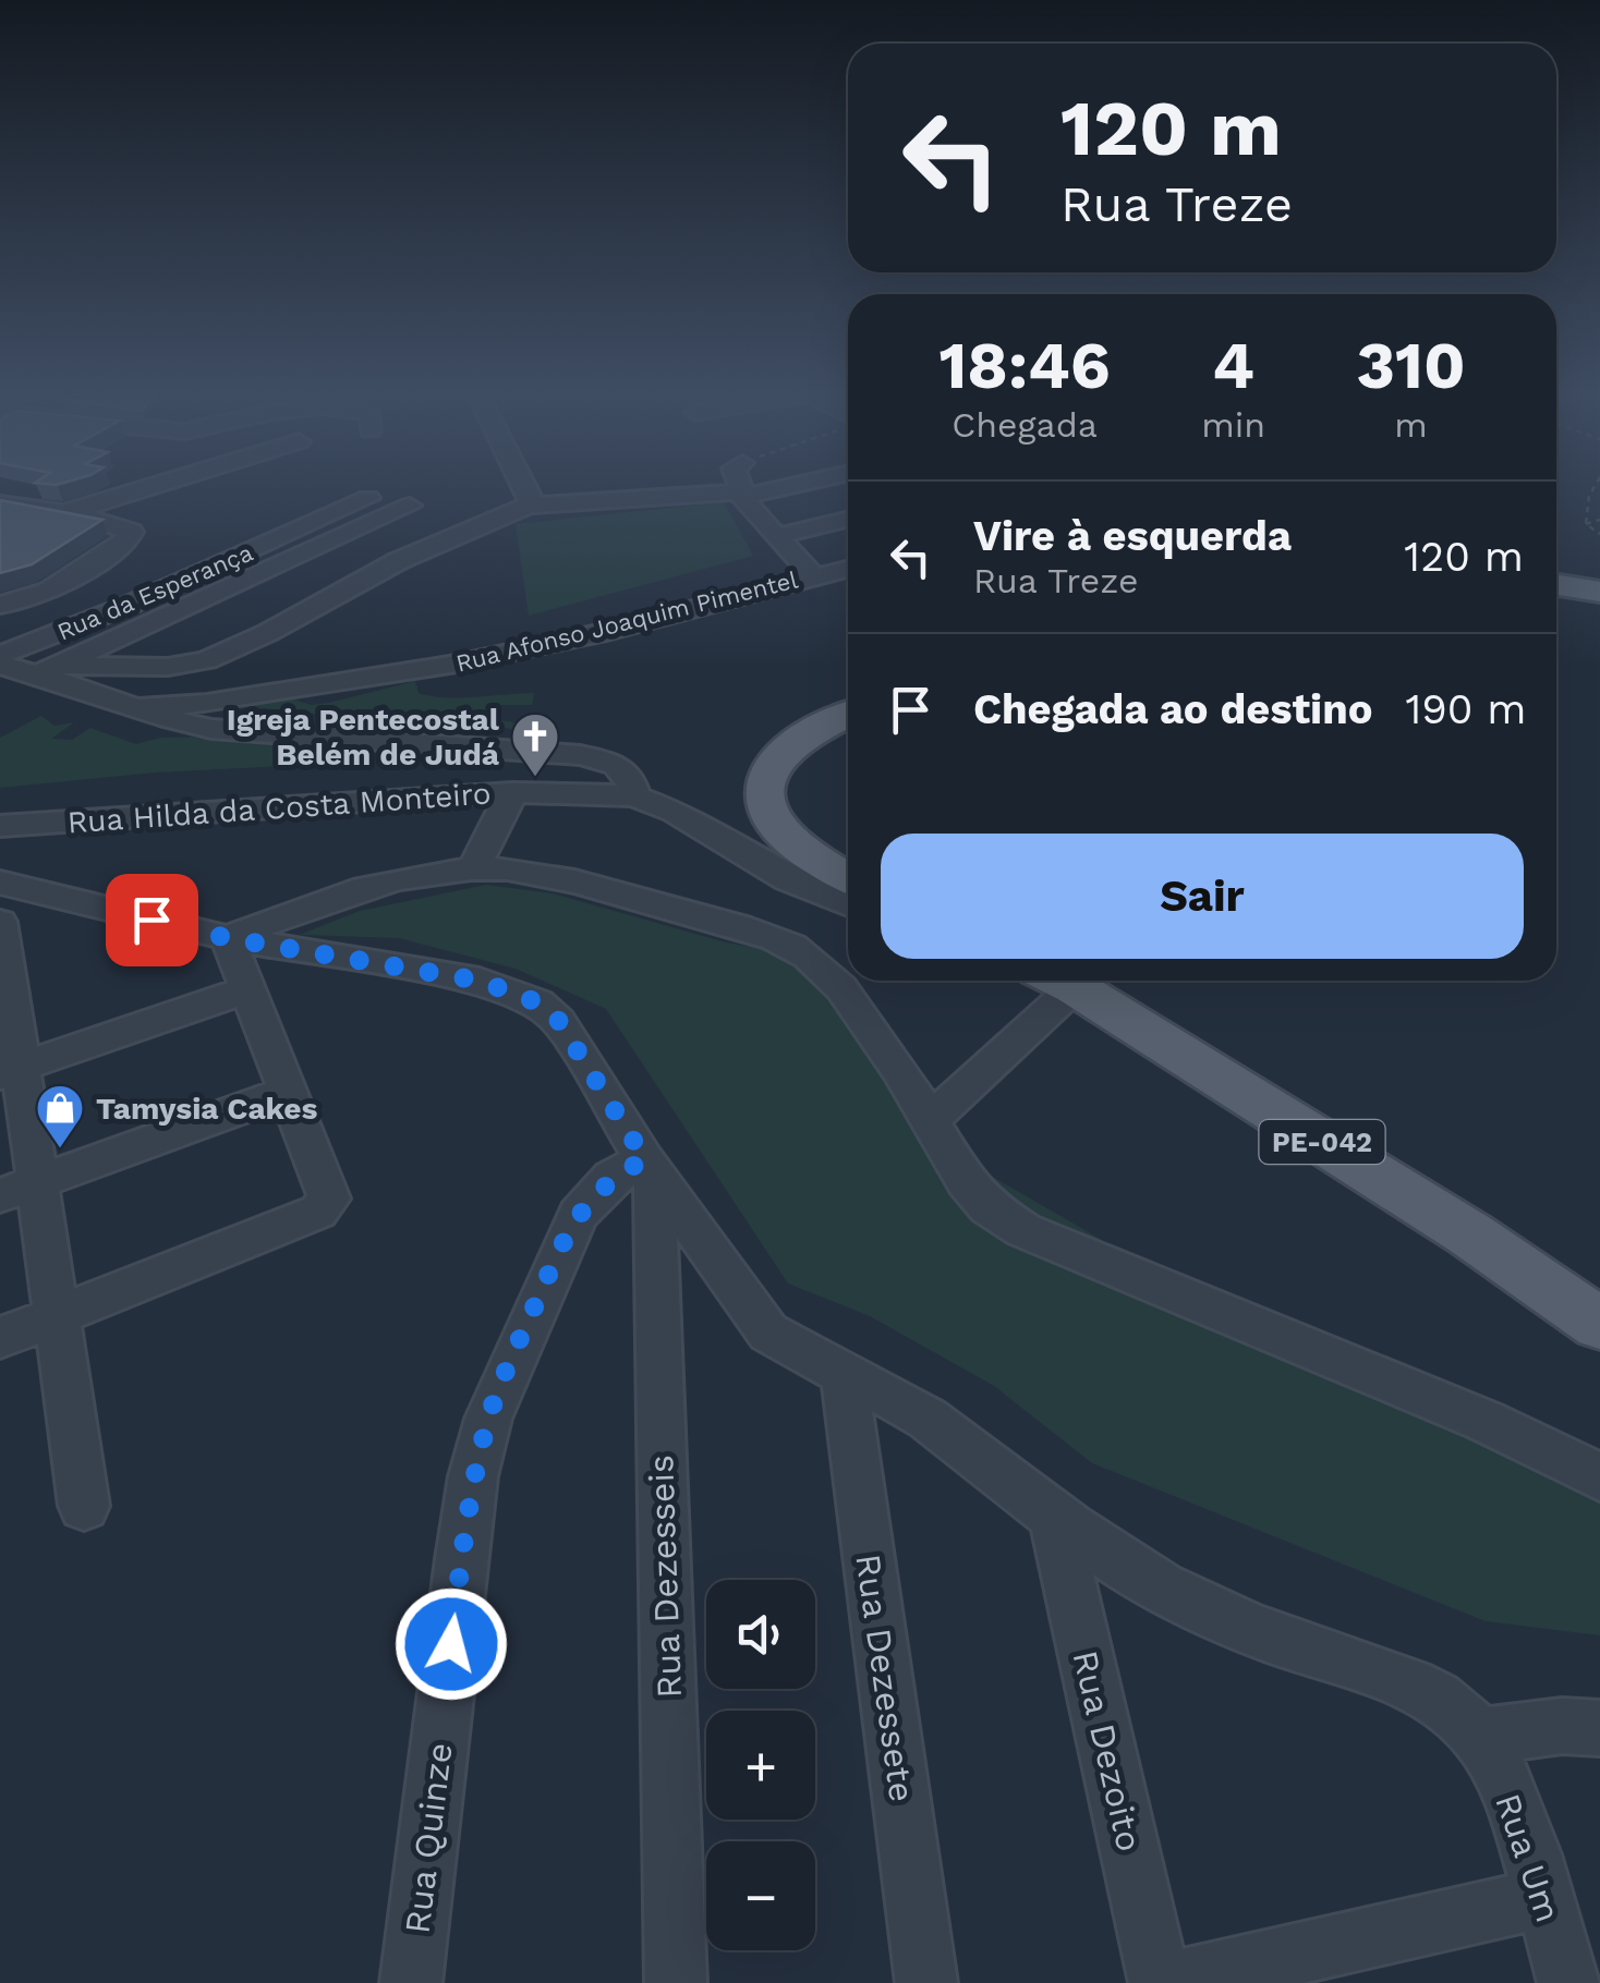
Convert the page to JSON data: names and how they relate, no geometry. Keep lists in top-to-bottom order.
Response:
{
  "streets": {
    "main road": ["PE-042"],
    "street": [
      "Rua da Esperança",
      "Rua Afonso Joaquim Pimentel",
      "Rua Hilda da Costa Monteiro",
      "Rua Dezesseis",
      "Rua Dezessete",
      "Rua Dezoito",
      "Rua Quinze",
      "Rua Um"
    ]
  },
  "crossings": [
    ["Rua Dezesseis", "Rua Quinze"]
  ],
  "places": {
    "church": ["Igreja Pentecostal Belém de Judá"],
    "shop": ["Tamysia Cakes"]
  },
  "page": {
    "turn": ["120 m", "Rua Treze"],
    "eta": [
      "18:46",
      "Chegada",
      "4",
      "min",
      "310",
      "m"
    ],
    "list": [
      {
        "name": "Vire à esquerda",
        "note": "Rua Treze",
        "value": "120 m"
      },
      {
        "name": "Chegada ao destino",
        "value": "190 m"
      }
    ],
    "buttons": "Sair",
    "map_buttons": ["+", "−"]
  }
}
